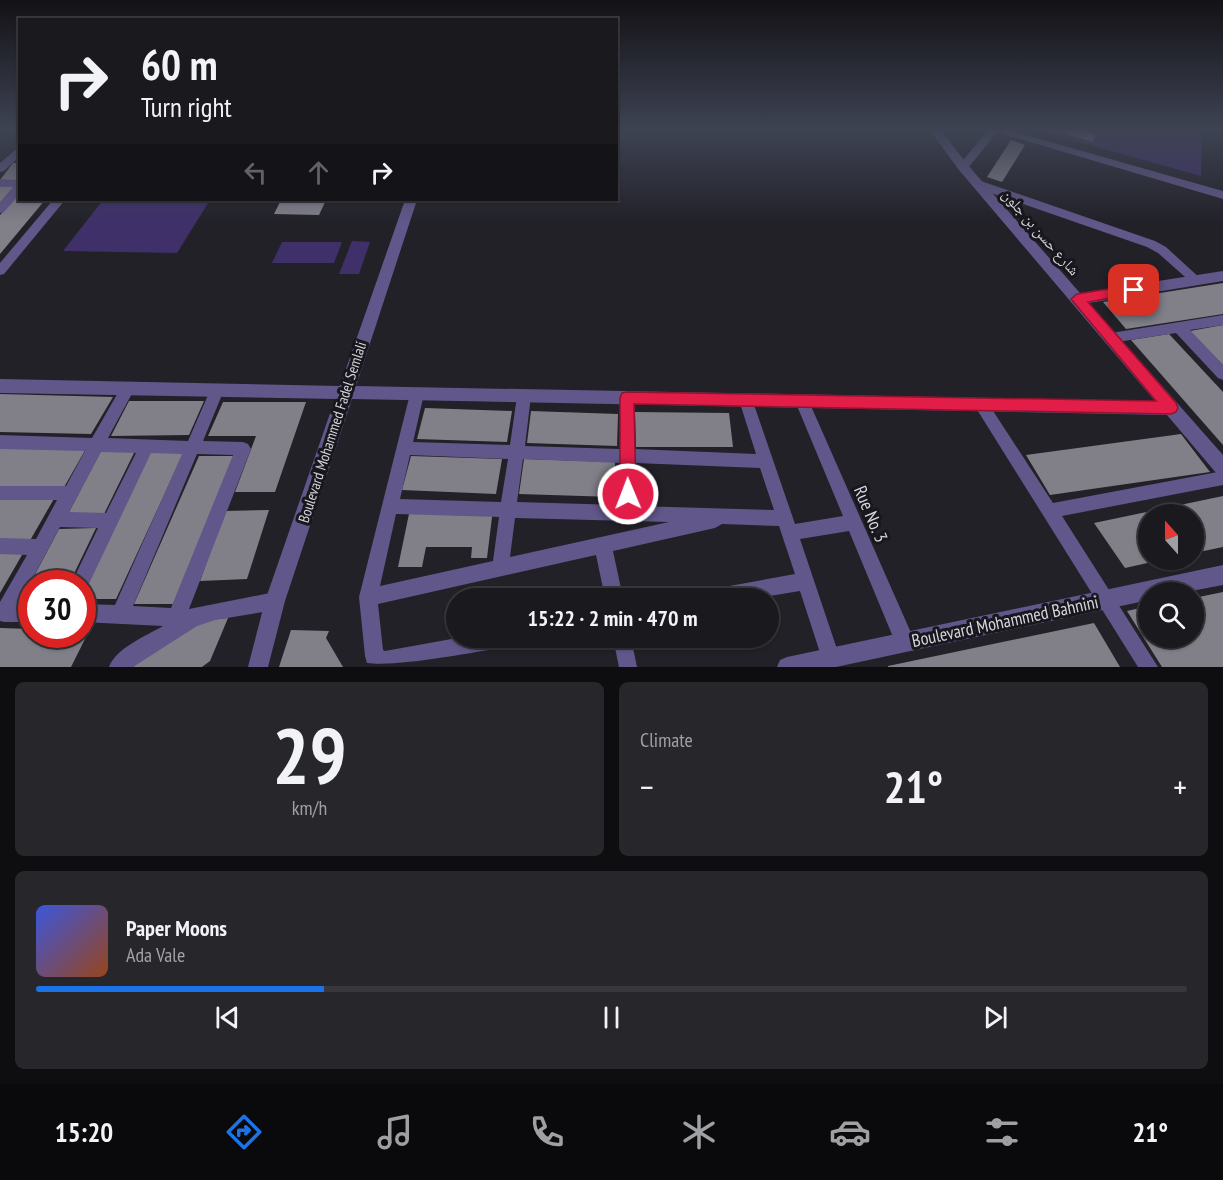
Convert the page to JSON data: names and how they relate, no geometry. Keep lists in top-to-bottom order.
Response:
{
  "streets": {
    "street": [
      "شارع حسن بن جلون",
      "Boulevard Mohammed Fadel Semlali",
      "Rue No. 3",
      "Boulevard Mohammed Bahnini"
    ]
  },
  "crossings": [
    ["Rue No. 3", "Boulevard Mohammed Bahnini"]
  ],
  "north": "top",
  "page": {
    "turn": ["60 m", "Turn right"],
    "limit": "30",
    "trip": "15:22 · 2 min · 470 m",
    "tile": [
      ["29", "km/h"],
      "Climate"
    ],
    "heat": ["−", "21°", "+"],
    "song": ["Paper Moons", "Ada Vale"],
    "tabs": ["15:20", "21°"]
  }
}
